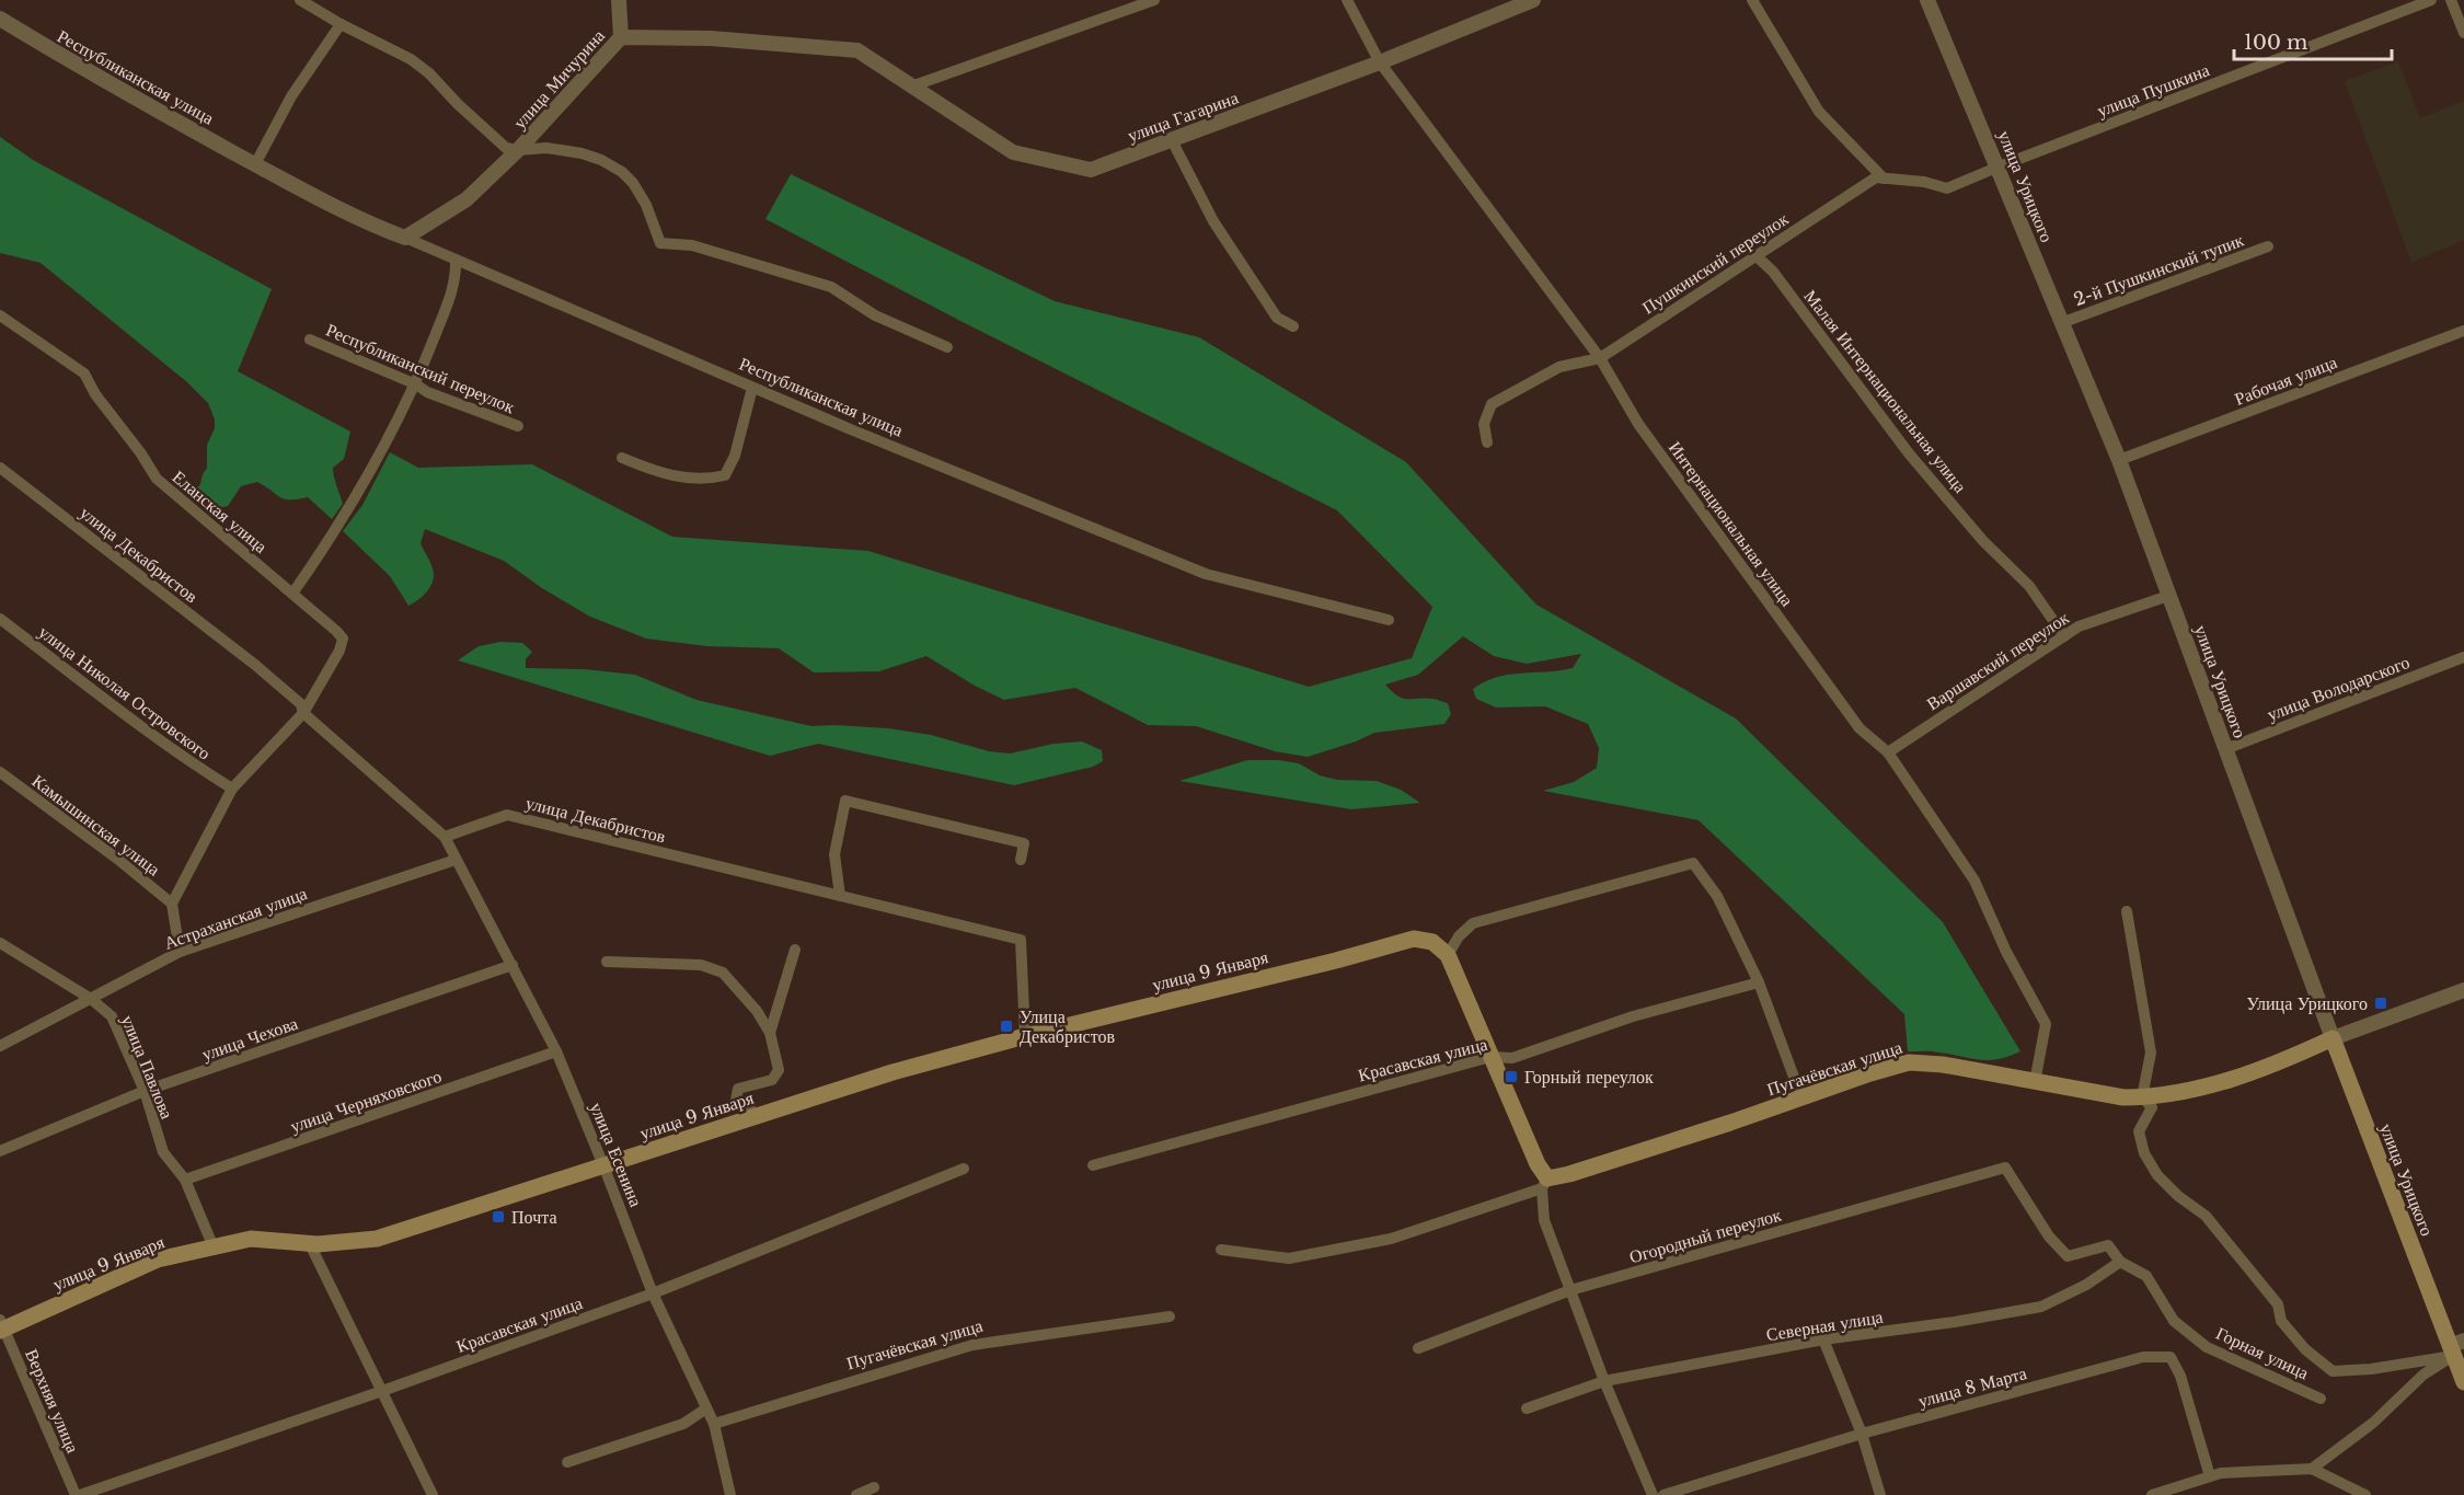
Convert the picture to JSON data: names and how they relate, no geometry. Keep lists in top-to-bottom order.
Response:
{
  "streets": {
    "main road": ["улица Урицкого", "улица 9 Января", "Пугачёвская улица"],
    "street": [
      "Республиканская улица",
      "улица Мичурина",
      "улица Пушкина",
      "улица Гагарина",
      "Пушкинский переулок",
      "2-й Пушкинский тупик",
      "Республиканский переулок",
      "Рабочая улица",
      "Малая Интернациональная улица",
      "Еланская улица",
      "Интернациональная улица",
      "улица Декабристов",
      "Варшавский переулок",
      "улица Володарского",
      "улица Николая Островского",
      "Камышинская улица",
      "Астраханская улица",
      "улица Чехова",
      "Красавская улица",
      "улица Павлова",
      "улица Черняховского",
      "улица Есенина",
      "Огородный переулок",
      "Северная улица",
      "Горная улица",
      "улица 8 Марта",
      "Верхняя улица"
    ]
  },
  "crossings": [
    ["улица Мичурина", "улица Гагарина"],
    ["улица Пушкина", "улица Урицкого"],
    ["улица Пушкина", "Пушкинский переулок"],
    ["улица Гагарина", "Интернациональная улица"],
    ["улица Урицкого", "Пушкинский переулок"],
    ["улица Урицкого", "2-й Пушкинский тупик"],
    ["улица Урицкого", "Рабочая улица"],
    ["улица Урицкого", "Варшавский переулок"],
    ["улица Урицкого", "улица Володарского"],
    ["улица Урицкого", "Пугачёвская улица"],
    ["Пушкинский переулок", "Малая Интернациональная улица"],
    ["Пушкинский переулок", "Интернациональная улица"],
    ["Малая Интернациональная улица", "Варшавский переулок"],
    ["Еланская улица", "улица Декабристов"],
    ["Интернациональная улица", "Варшавский переулок"],
    ["Интернациональная улица", "Пугачёвская улица"],
    ["улица Декабристов", "улица 9 Января"],
    ["улица Декабристов", "улица Есенина"],
    ["Астраханская улица", "улица Павлова"],
    ["Астраханская улица", "улица Есенина"],
    ["улица 9 Января", "улица Павлова"],
    ["улица 9 Января", "улица Есенина"],
    ["улица 9 Января", "Верхняя улица"],
    ["улица Чехова", "улица Павлова"],
    ["улица Чехова", "улица Есенина"],
    ["Красавская улица", "улица Есенина"],
    ["Красавская улица", "Верхняя улица"],
    ["улица Павлова", "улица Черняховского"],
    ["Пугачёвская улица", "улица Есенина"],
    ["улица Черняховского", "улица Есенина"],
    ["Огородный переулок", "Горная улица"],
    ["Северная улица", "Горная улица"]
  ],
  "places": {
    "transit": [
      "Улица Урицкого",
      "Улица Декабристов",
      "Горный переулок",
      "Почта"
    ]
  },
  "scale_bar": "100 m"
}
